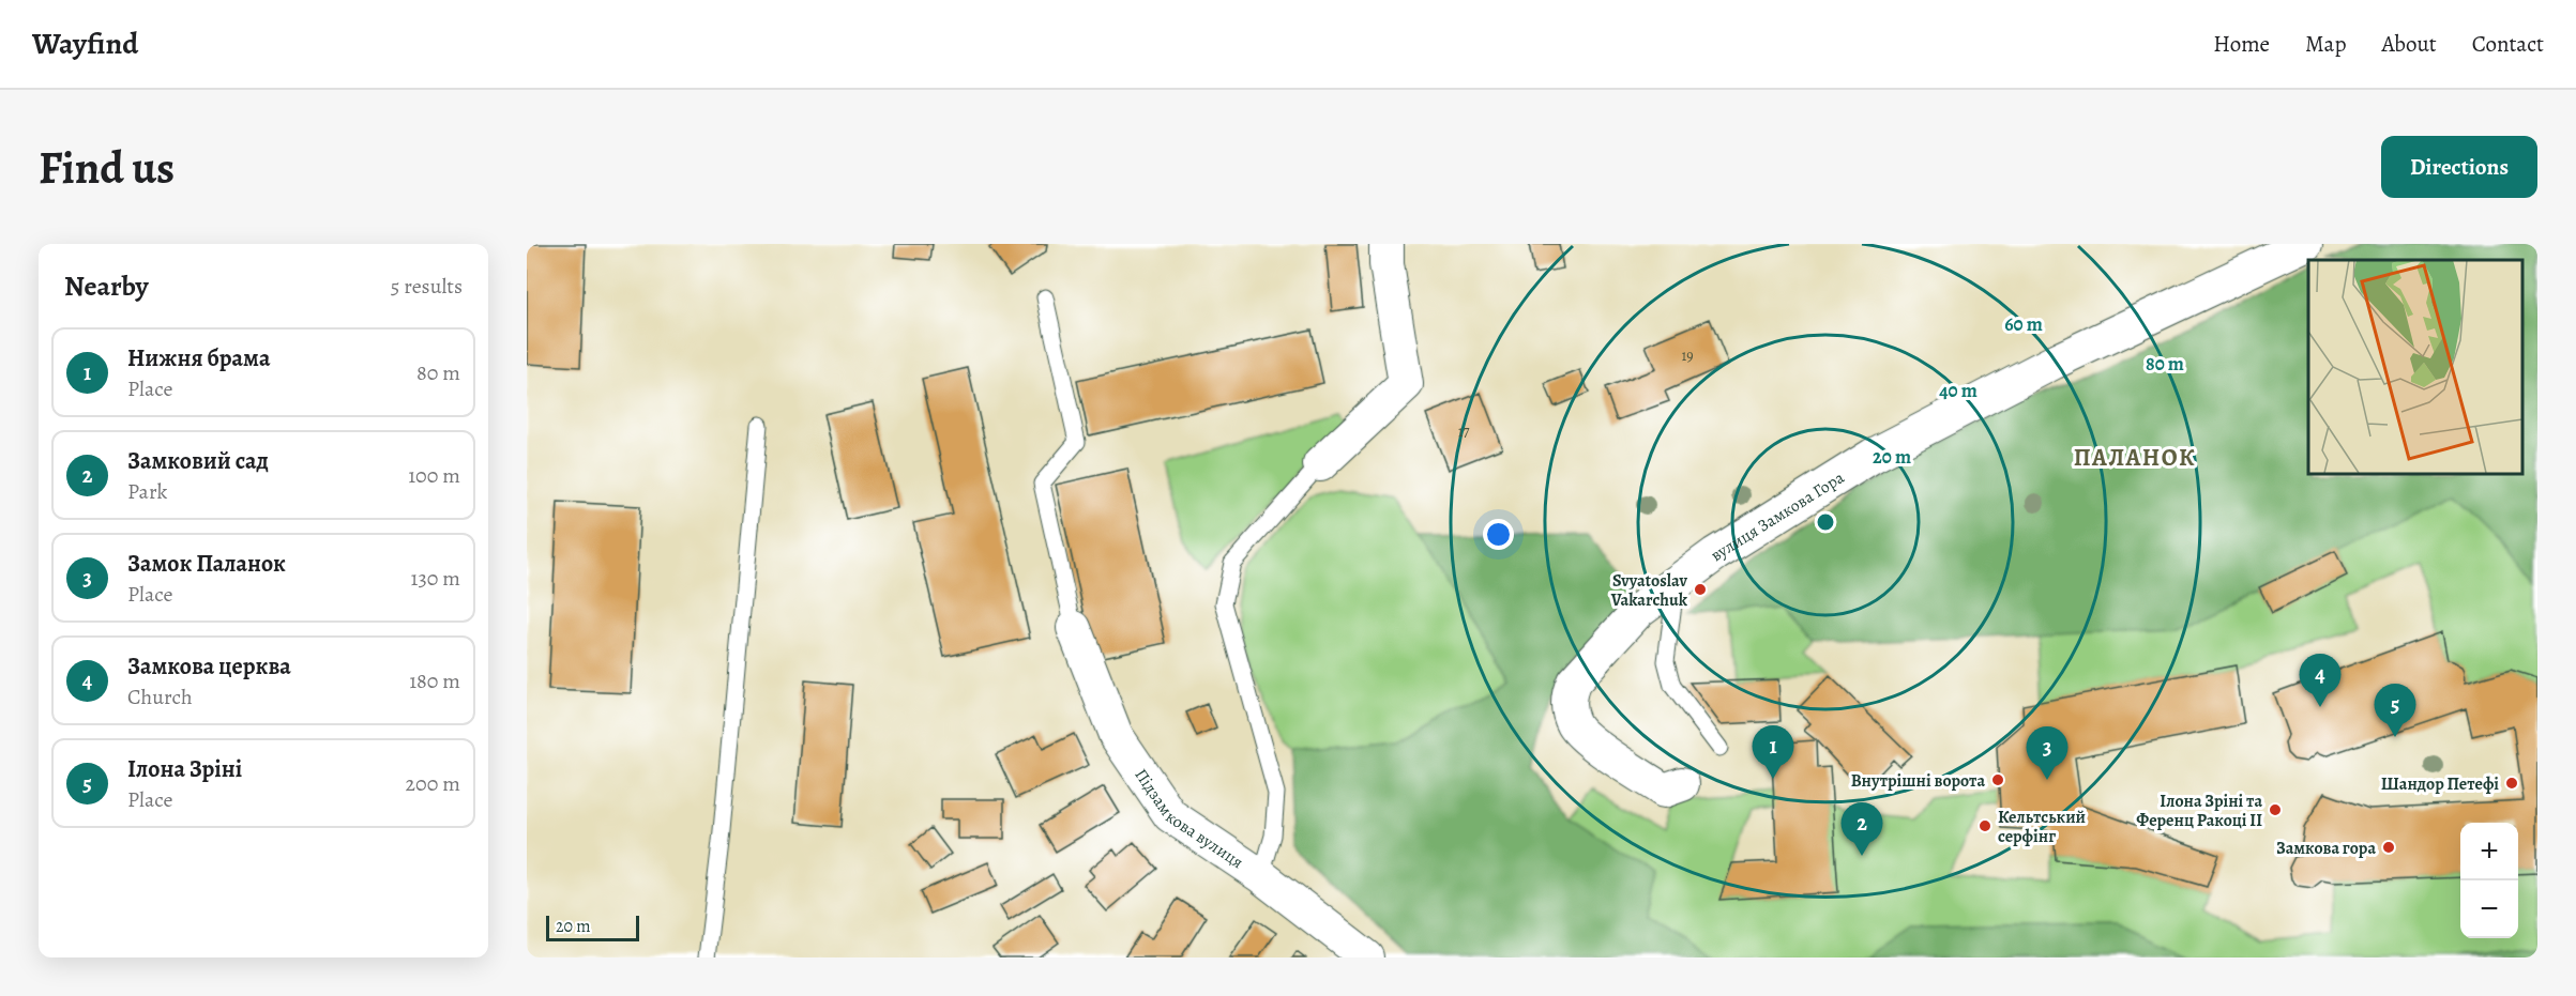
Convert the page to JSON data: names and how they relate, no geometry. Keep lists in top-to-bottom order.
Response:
{
  "streets": {
    "street": ["вулиця Замкова Гора", "Підзамкова вулиця"]
  },
  "districts": ["ПАЛАНОК"],
  "places": [
    "Svyatoslav Vakarchuk",
    "Внутрішні ворота",
    "Шандор Петефі",
    "Ілона Зріні та Ференц Ракоці II",
    "Кельтський серфінг",
    "Замкова гора"
  ],
  "house_numbers": ["19", "17"],
  "scale_bar": "20 m",
  "page": {
    "header": "Wayfind",
    "nav": [
      "Home",
      "Map",
      "About",
      "Contact"
    ],
    "buttons": "Directions",
    "title": "Find us",
    "heading": ["Nearby", "5 results"],
    "list": [
      {
        "mark": "1",
        "name": "Нижня брама",
        "note": "Place",
        "value": "80 m"
      },
      {
        "mark": "2",
        "name": "Замковий сад",
        "note": "Park",
        "value": "100 m"
      },
      {
        "mark": "3",
        "name": "Замок Паланок",
        "note": "Place",
        "value": "130 m"
      },
      {
        "mark": "4",
        "name": "Замкова церква",
        "note": "Church",
        "value": "180 m"
      },
      {
        "mark": "5",
        "name": "Ілона Зріні",
        "note": "Place",
        "value": "200 m"
      }
    ],
    "pins": [
      "4",
      "5",
      "1",
      "3",
      "2"
    ],
    "map_buttons": ["+", "−"],
    "scale": "20 m"
  },
  "rings": [
    "60 m",
    "80 m",
    "40 m",
    "20 m"
  ]
}
